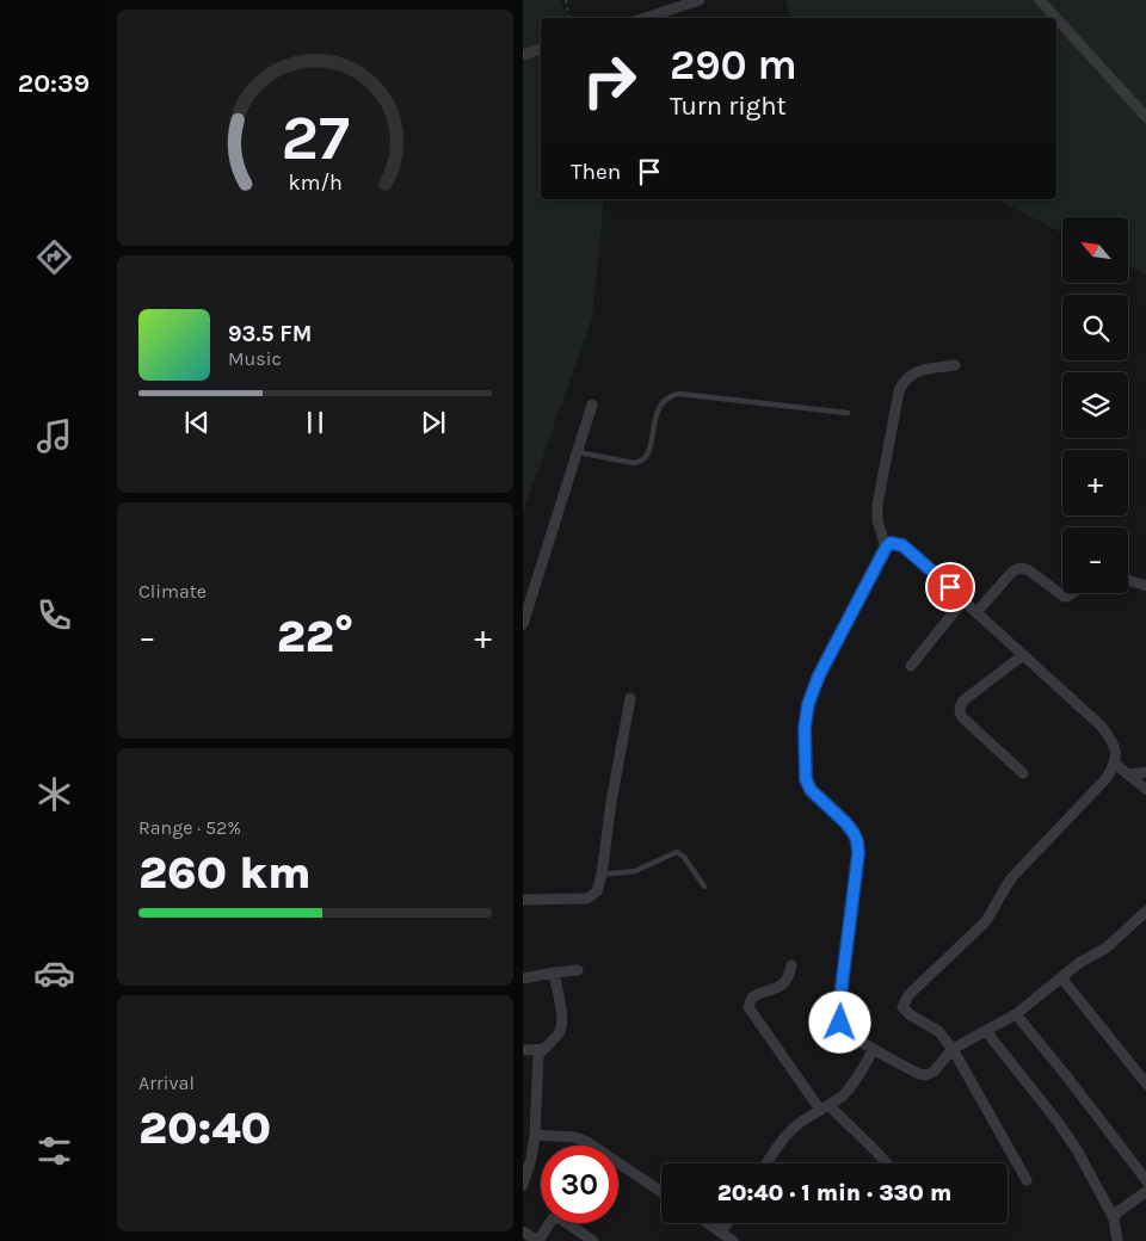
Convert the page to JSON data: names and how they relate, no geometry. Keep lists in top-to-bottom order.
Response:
{
  "north": "top left",
  "page": {
    "tabs": "20:39",
    "turn": ["290 m", "Turn right"],
    "then": "Then",
    "map_buttons": ["+", "−"],
    "song": ["93.5 FM", "Music"],
    "tile": [
      "Climate",
      ["Range · 52%", "260 km"],
      ["Arrival", "20:40"]
    ],
    "heat": ["−", "22°", "+"],
    "limit": "30",
    "trip": "20:40 · 1 min · 330 m",
    "gauge": ["27", "km/h"]
  }
}
